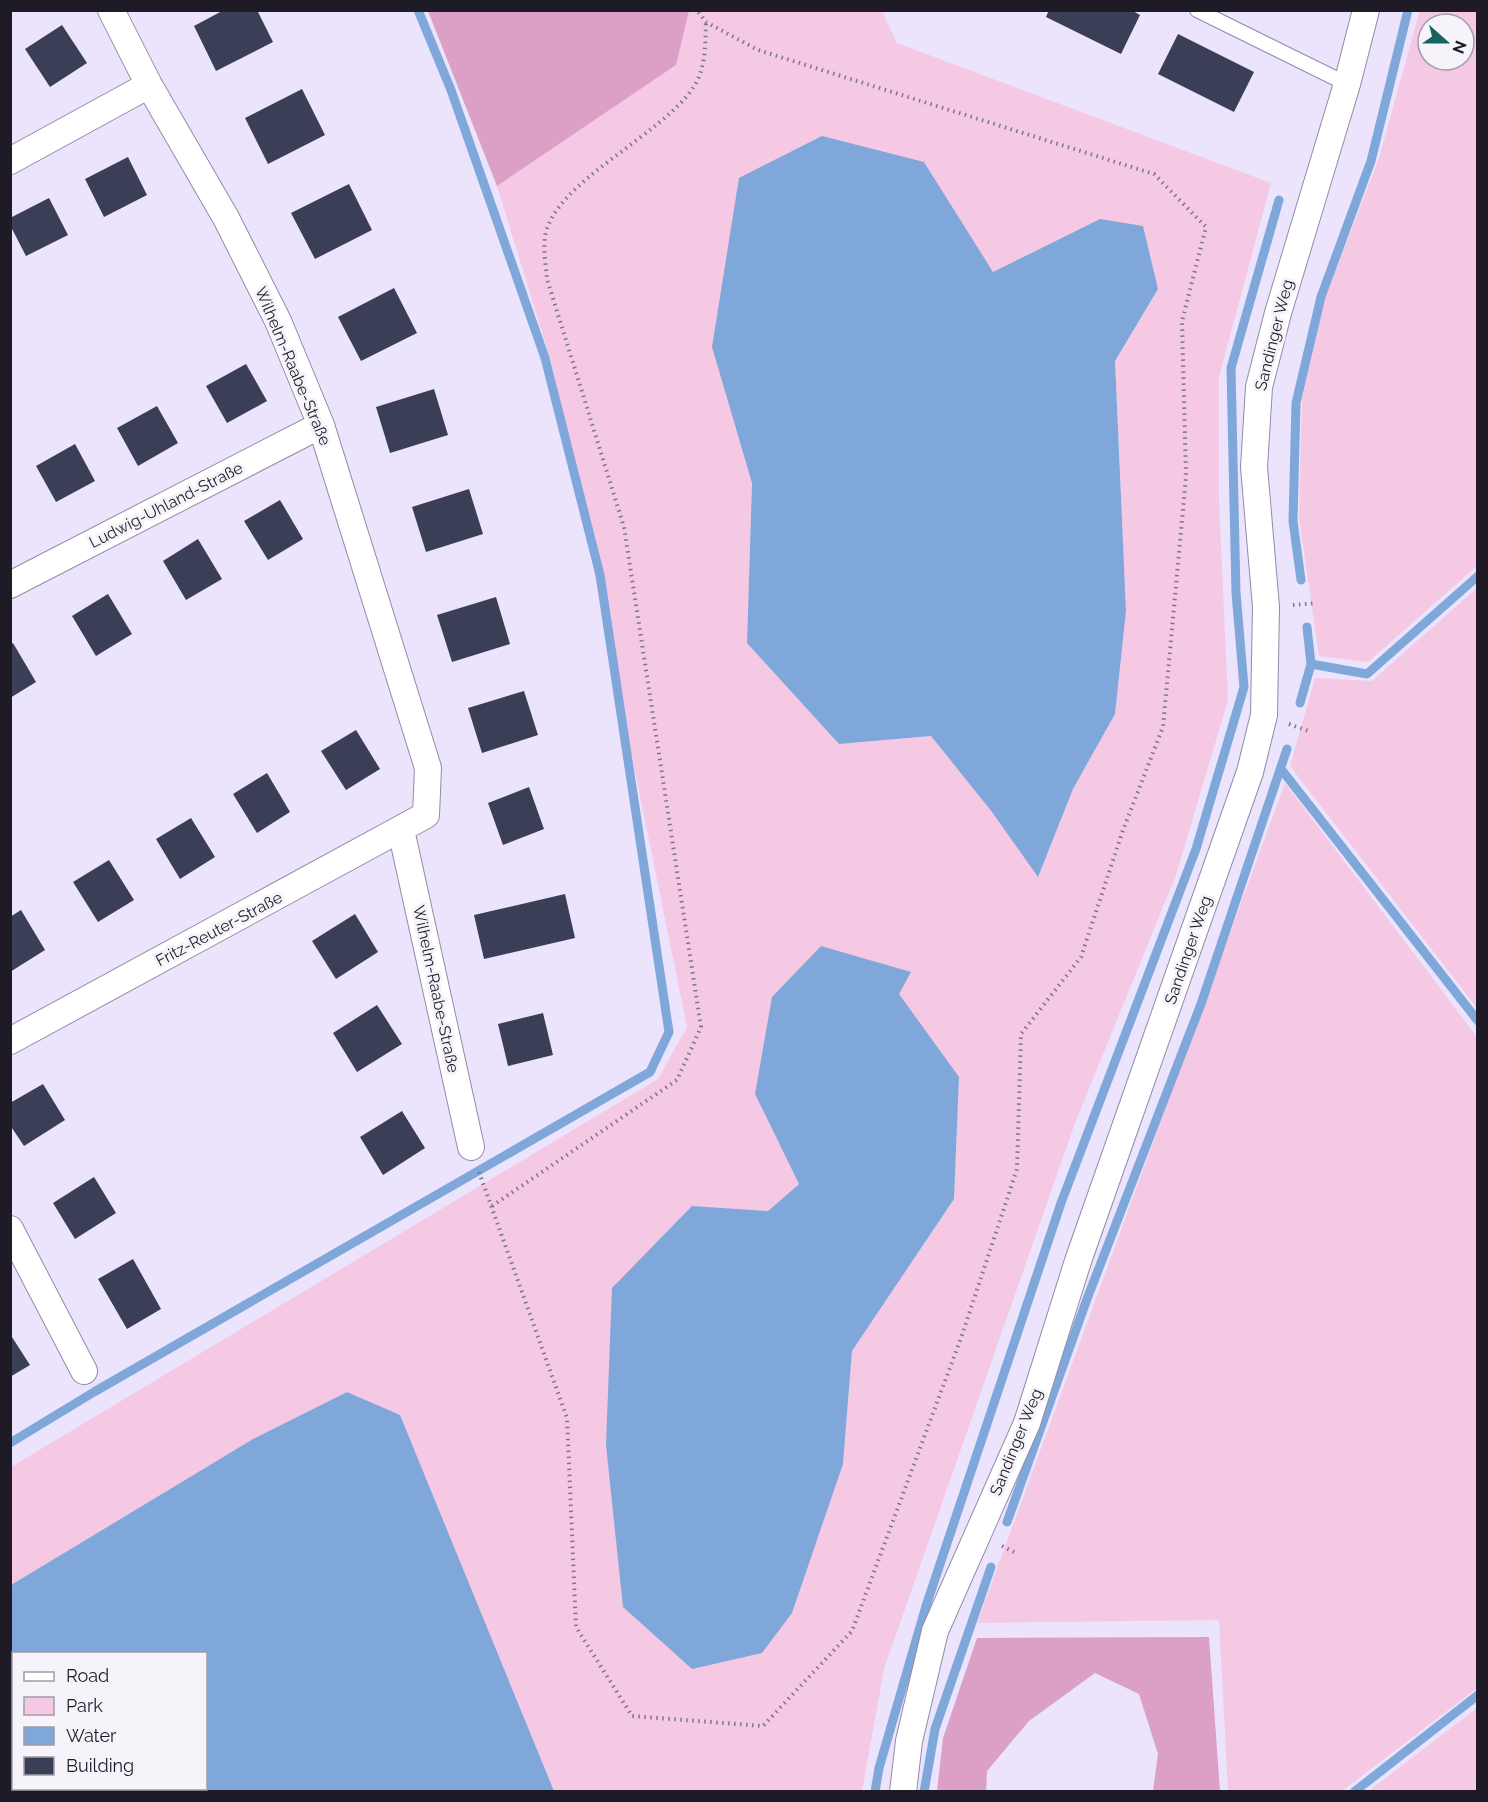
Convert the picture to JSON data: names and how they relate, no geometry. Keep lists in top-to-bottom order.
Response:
{
  "streets": {
    "street": [
      "Sandinger Weg",
      "Wilhelm-Raabe-Straße",
      "Ludwig-Uhland-Straße",
      "Fritz-Reuter-Straße"
    ]
  },
  "crossings": [
    ["Wilhelm-Raabe-Straße", "Ludwig-Uhland-Straße"],
    ["Wilhelm-Raabe-Straße", "Fritz-Reuter-Straße"]
  ],
  "legend": [
    "Road",
    "Park",
    "Water",
    "Building"
  ],
  "north": "right"
}
